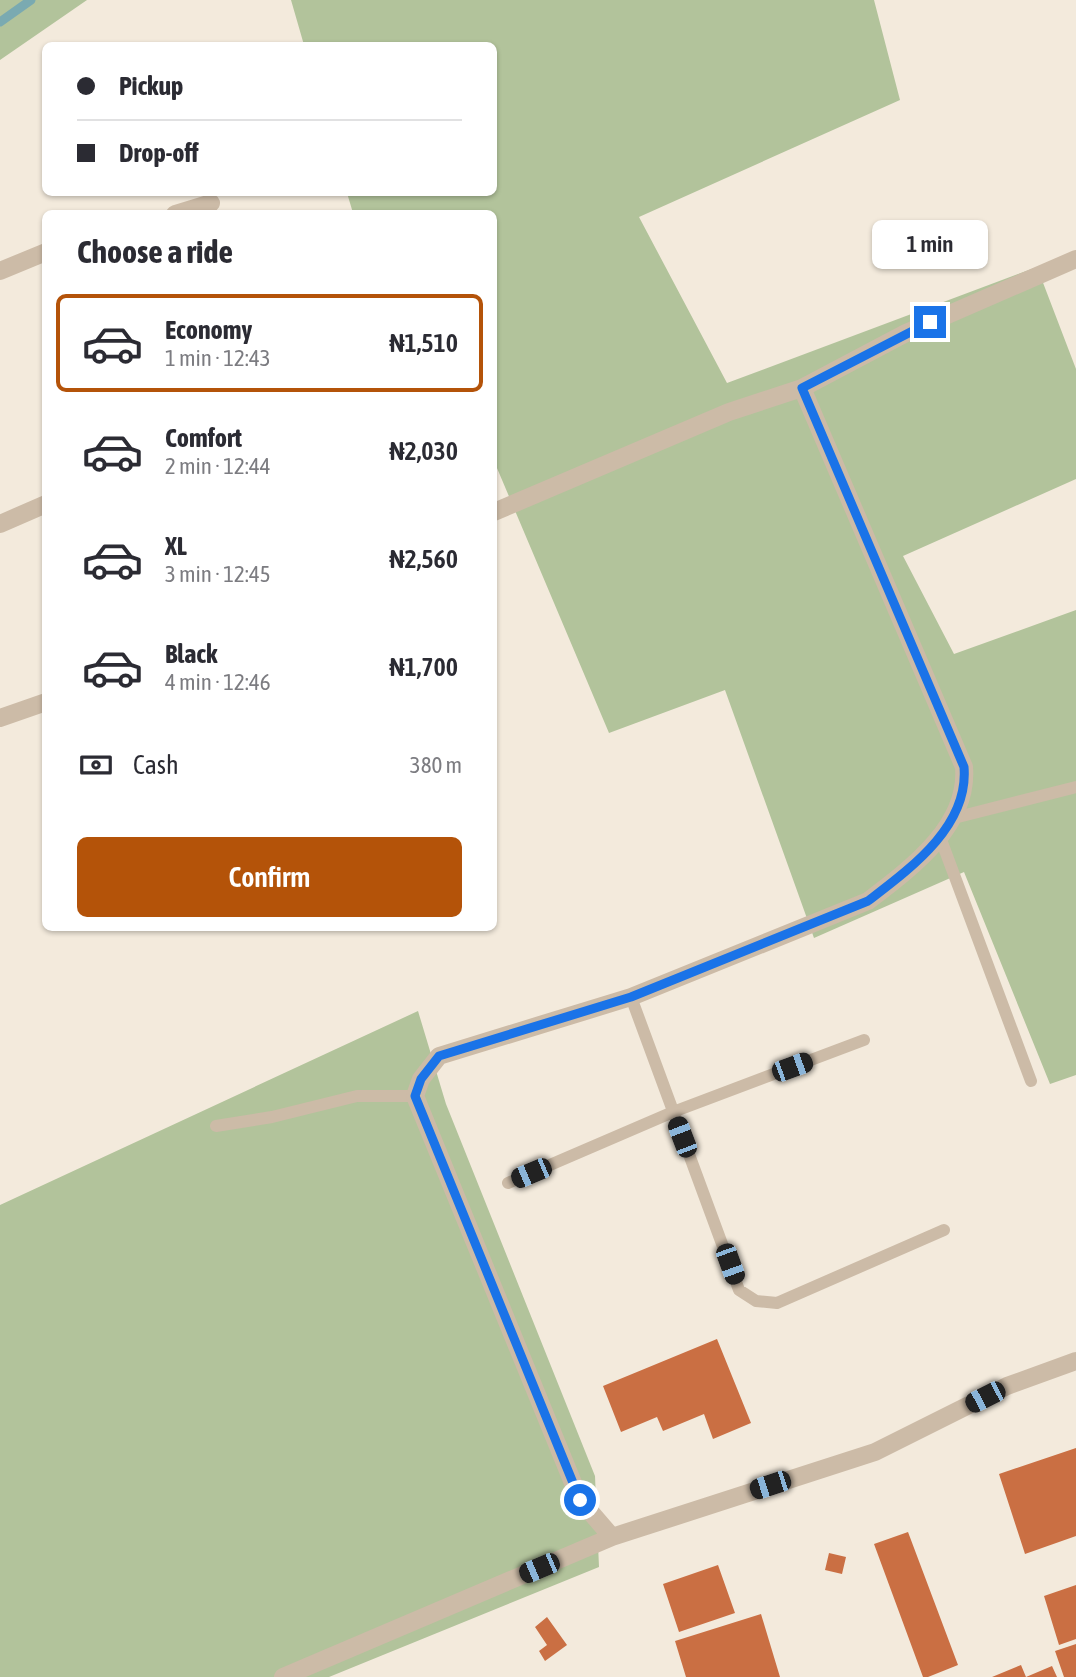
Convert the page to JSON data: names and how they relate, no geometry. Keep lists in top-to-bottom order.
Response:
{
  "page": {
    "banner": ["Pickup", "Drop-off"],
    "heading": "Choose a ride",
    "bubble": "1 min",
    "list": [
      {
        "name": "Economy",
        "note": "1 min · 12:43",
        "value": "₦1,510"
      },
      {
        "name": "Comfort",
        "note": "2 min · 12:44",
        "value": "₦2,030"
      },
      {
        "name": "XL",
        "note": "3 min · 12:45",
        "value": "₦2,560"
      },
      {
        "name": "Black",
        "note": "4 min · 12:46",
        "value": "₦1,700"
      }
    ],
    "pay": ["Cash", "380 m"],
    "buttons": "Confirm"
  }
}
